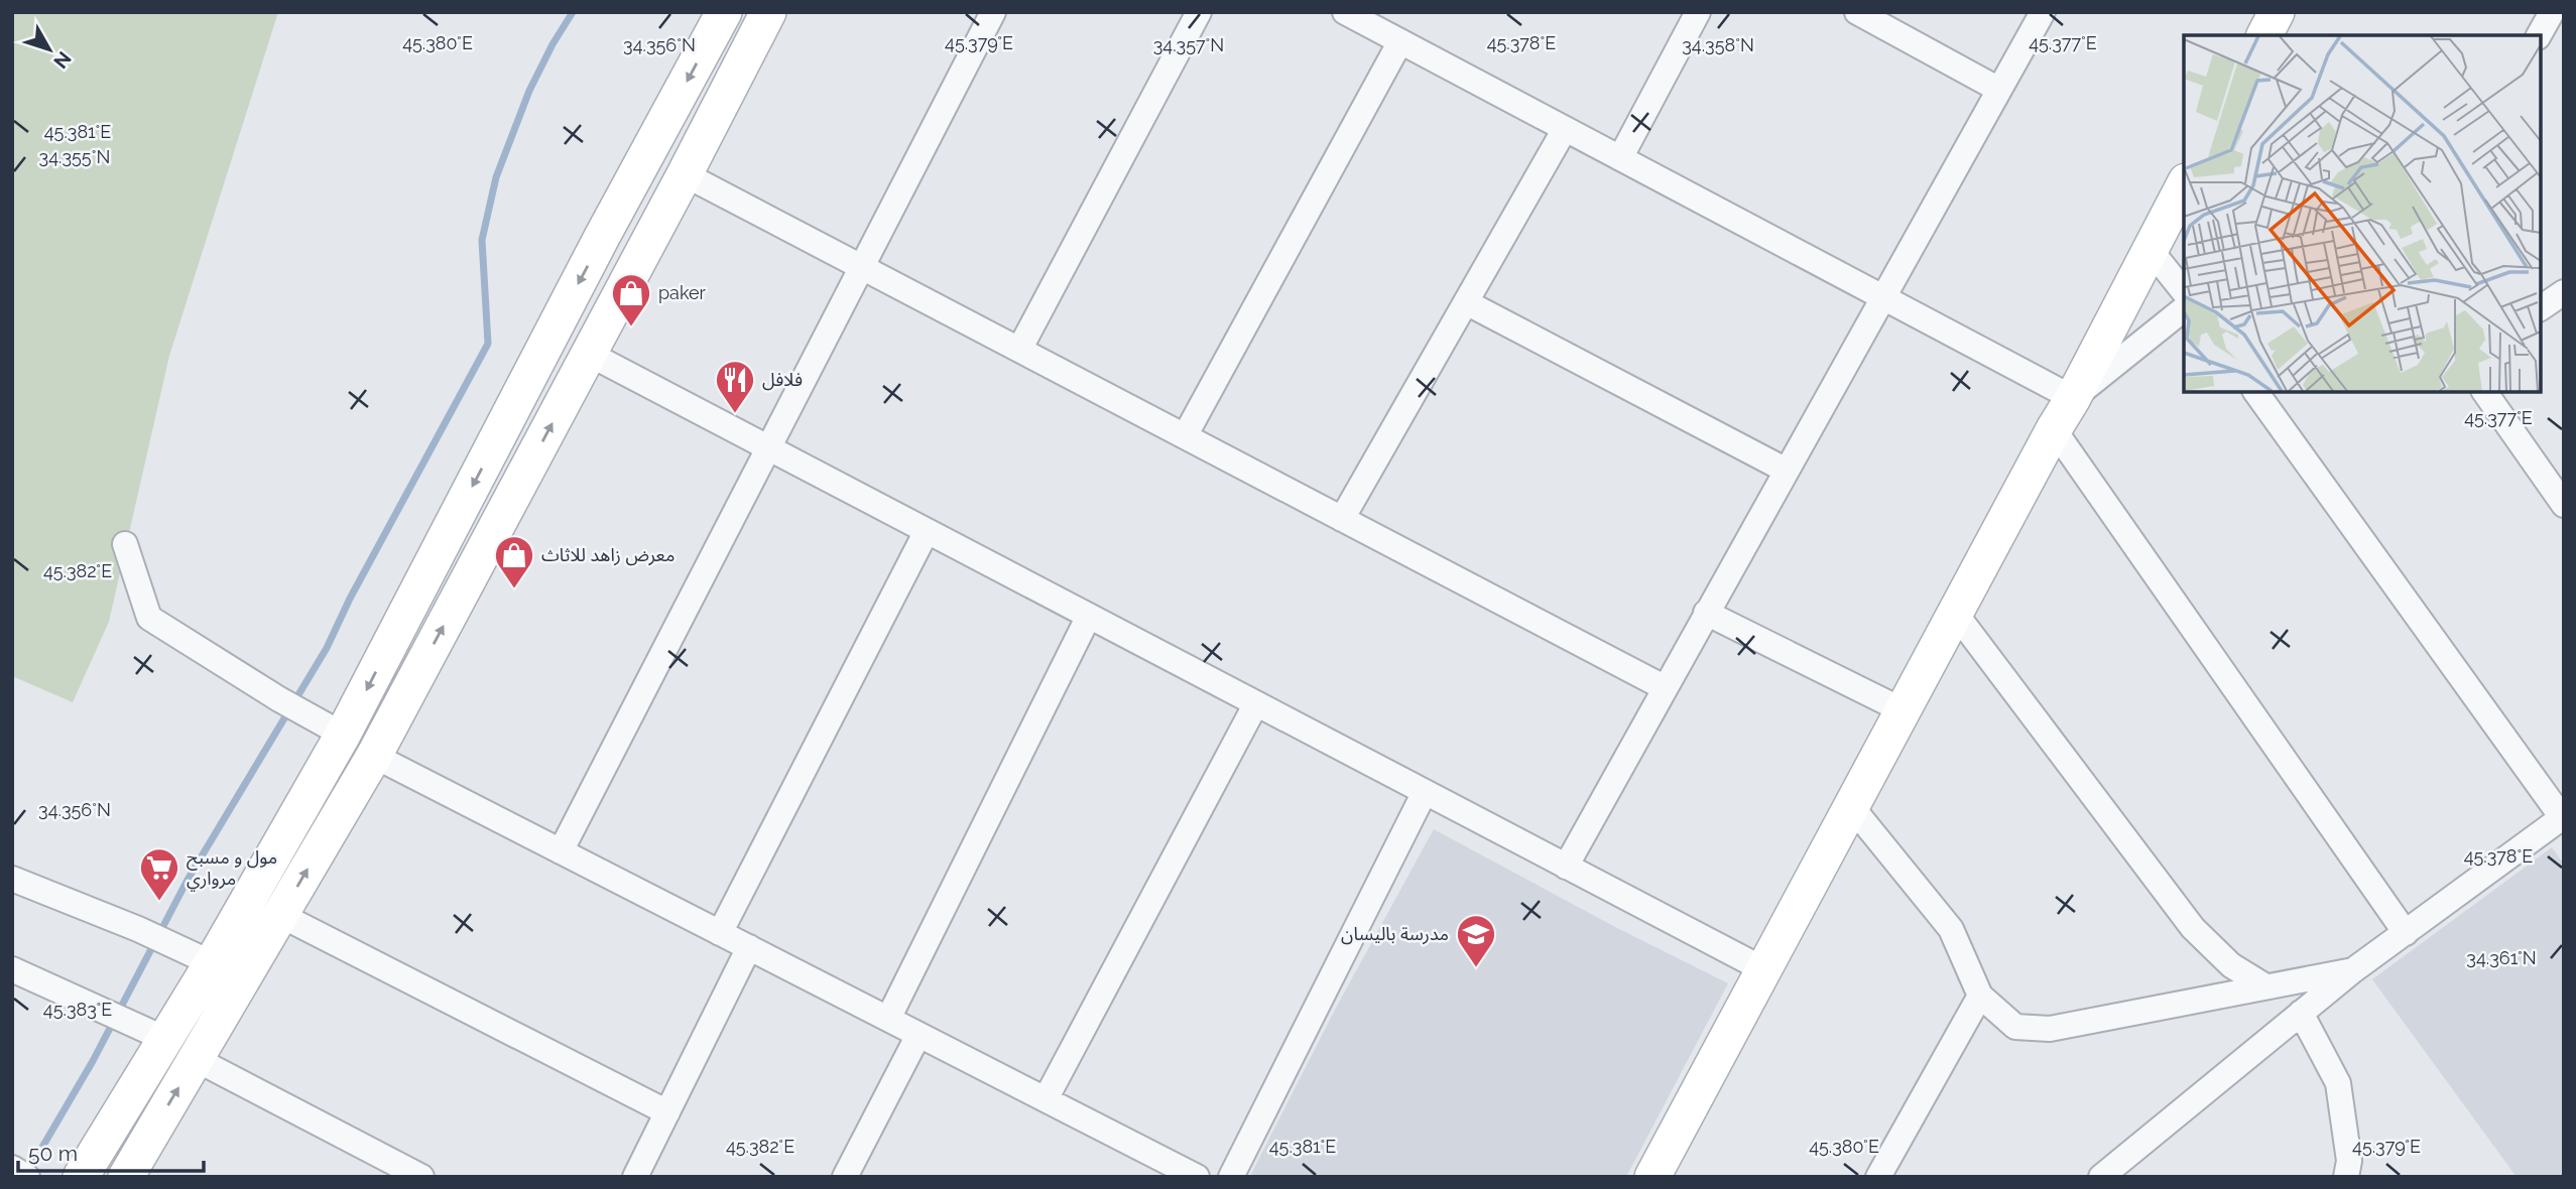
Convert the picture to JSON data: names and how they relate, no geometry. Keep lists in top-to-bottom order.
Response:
{
  "places": {
    "shop": ["paker", "معرض زاهد للاثاث"],
    "restaurant": ["فلافل"],
    "supermarket": ["مول و مسبح مرواري"],
    "school or university": ["مدرسة بالیسان"]
  },
  "scale_bar": "50 m",
  "north": "bottom right",
  "coordinates": [
    "45.380°E",
    "45.379°E",
    "45.378°E",
    "45.377°E",
    "34.356°N",
    "34.357°N",
    "34.358°N",
    "45.381°E",
    "34.355°N",
    "45.382°E",
    "34.361°N",
    "45.383°E"
  ]
}
